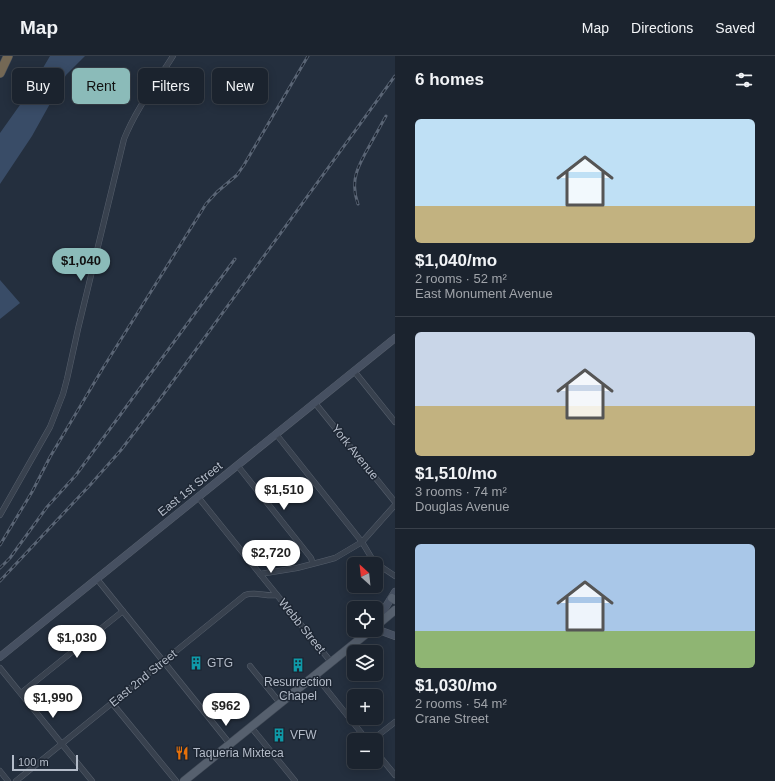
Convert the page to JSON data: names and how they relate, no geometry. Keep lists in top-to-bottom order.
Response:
{
  "streets": {
    "main road": ["East 1st Street"],
    "street": ["York Avenue", "Webb Street", "East 2nd Street"]
  },
  "crossings": [
    ["York Avenue", "East 1st Street"],
    ["East 1st Street", "Webb Street"],
    ["Webb Street", "East 2nd Street"]
  ],
  "places": {
    "building": ["GTG", "Resurrection Chapel", "VFW"],
    "restaurant": ["Taqueria Mixteca"]
  },
  "scale_bar": "100 m",
  "north": "top left",
  "page": {
    "header": "Map",
    "nav": ["Map", "Directions", "Saved"],
    "heading": "6 homes",
    "chip": [
      "Buy",
      "Rent",
      "Filters",
      "New"
    ],
    "list": [
      {
        "name": "$1,040/mo",
        "note": "2 rooms · 52 m² · East Monument Avenue"
      },
      {
        "name": "$1,510/mo",
        "note": "3 rooms · 74 m² · Douglas Avenue"
      },
      {
        "name": "$1,030/mo",
        "note": "2 rooms · 54 m² · Crane Street"
      }
    ],
    "price": [
      "$1,040",
      "$1,510",
      "$2,720",
      "$1,030",
      "$1,990",
      "$962"
    ],
    "map_buttons": ["+", "−"],
    "scale": "100 m"
  }
}
